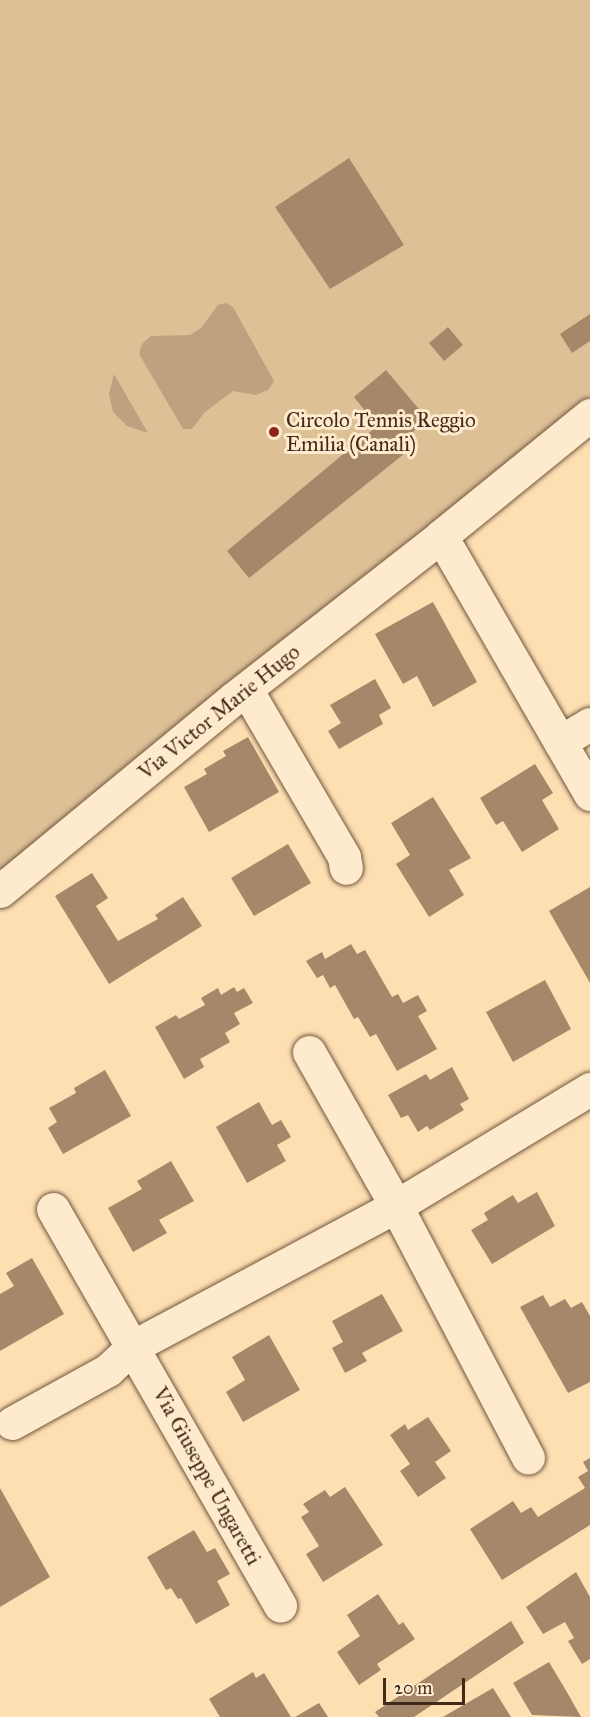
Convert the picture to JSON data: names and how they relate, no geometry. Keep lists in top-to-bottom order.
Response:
{
  "streets": {
    "street": ["Via Victor Marie Hugo", "Via Giuseppe Ungaretti"]
  },
  "places": ["Circolo Tennis Reggio Emilia (Canali)"],
  "scale_bar": "20 m"
}
